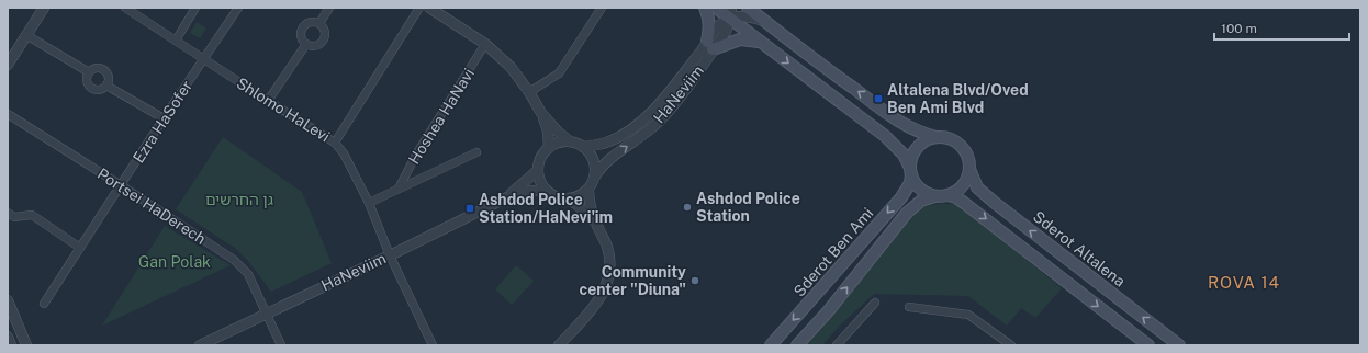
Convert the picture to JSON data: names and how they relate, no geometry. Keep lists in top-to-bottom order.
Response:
{
  "streets": {
    "main road": ["Sderot Altalena", "Sderot Ben Ami"],
    "street": [
      "HaNeviim",
      "Shlomo HaLevi",
      "Hoshea HaNavi",
      "Ezra HaSofer",
      "Portsei HaDerech"
    ]
  },
  "crossings": [
    ["HaNeviim", "Shlomo HaLevi"],
    ["HaNeviim", "Portsei HaDerech"],
    ["Shlomo HaLevi", "Hoshea HaNavi"],
    ["Shlomo HaLevi", "Ezra HaSofer"],
    ["Ezra HaSofer", "Portsei HaDerech"],
    ["Sderot Altalena", "Sderot Ben Ami"]
  ],
  "districts": ["ROVA 14"],
  "parks": ["גן החרשים", "Gan Polak"],
  "places": {
    "transit": ["Altalena Blvd/Oved Ben Ami Blvd", "Ashdod Police Station/HaNevi'im"],
    "other": ["Ashdod Police Station", "Community center \"Diuna\""]
  },
  "scale_bar": "100 m"
}
